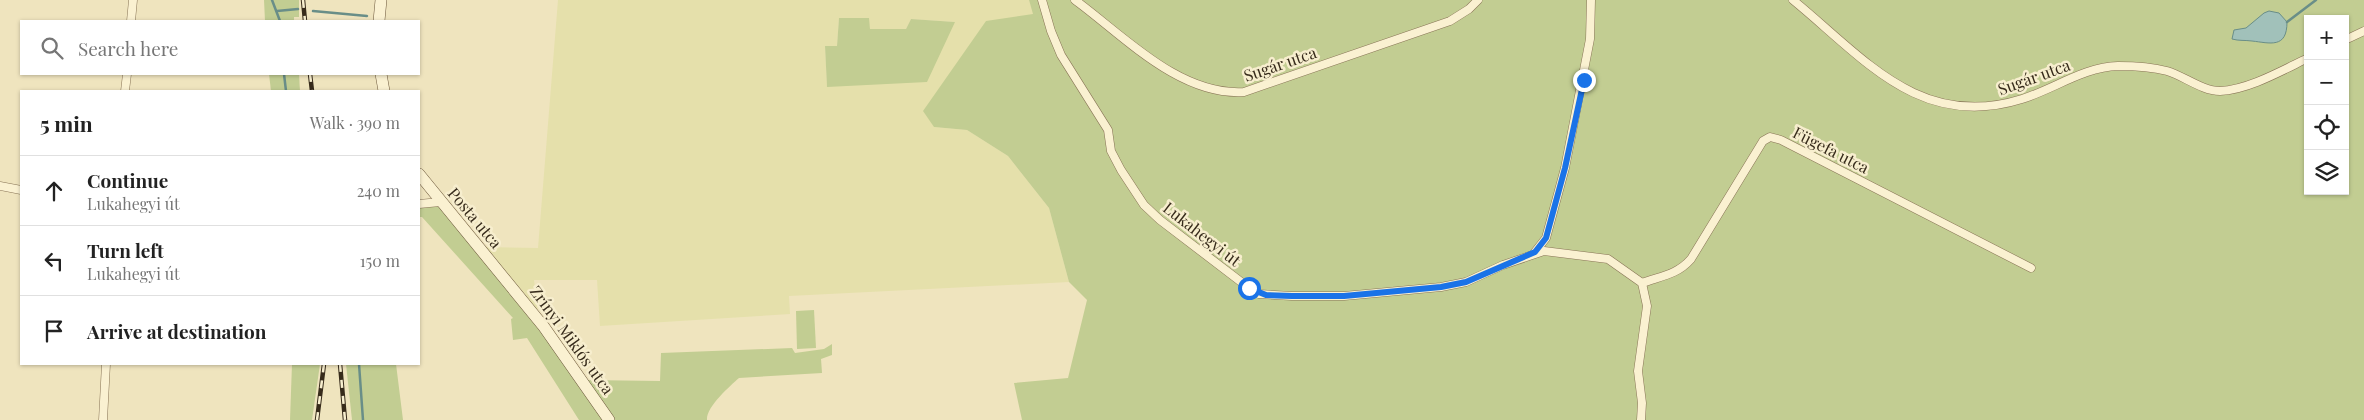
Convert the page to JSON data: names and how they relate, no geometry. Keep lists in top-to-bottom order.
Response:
{
  "streets": {
    "main road": ["Posta utca", "Zrínyi Miklós utca"],
    "street": ["Sugár utca", "Fügefa utca", "Lukahegyi út"]
  },
  "crossings": [
    ["Fügefa utca", "Lukahegyi út"],
    ["Posta utca", "Zrínyi Miklós utca"]
  ],
  "page": {
    "map_buttons": ["+", "−"],
    "search": "Search here",
    "heading": ["5 min", "Walk · 390 m"],
    "list": [
      ["Continue", "Lukahegyi út", "240 m"],
      ["Turn left", "Lukahegyi út", "150 m"],
      "Arrive at destination"
    ]
  }
}
